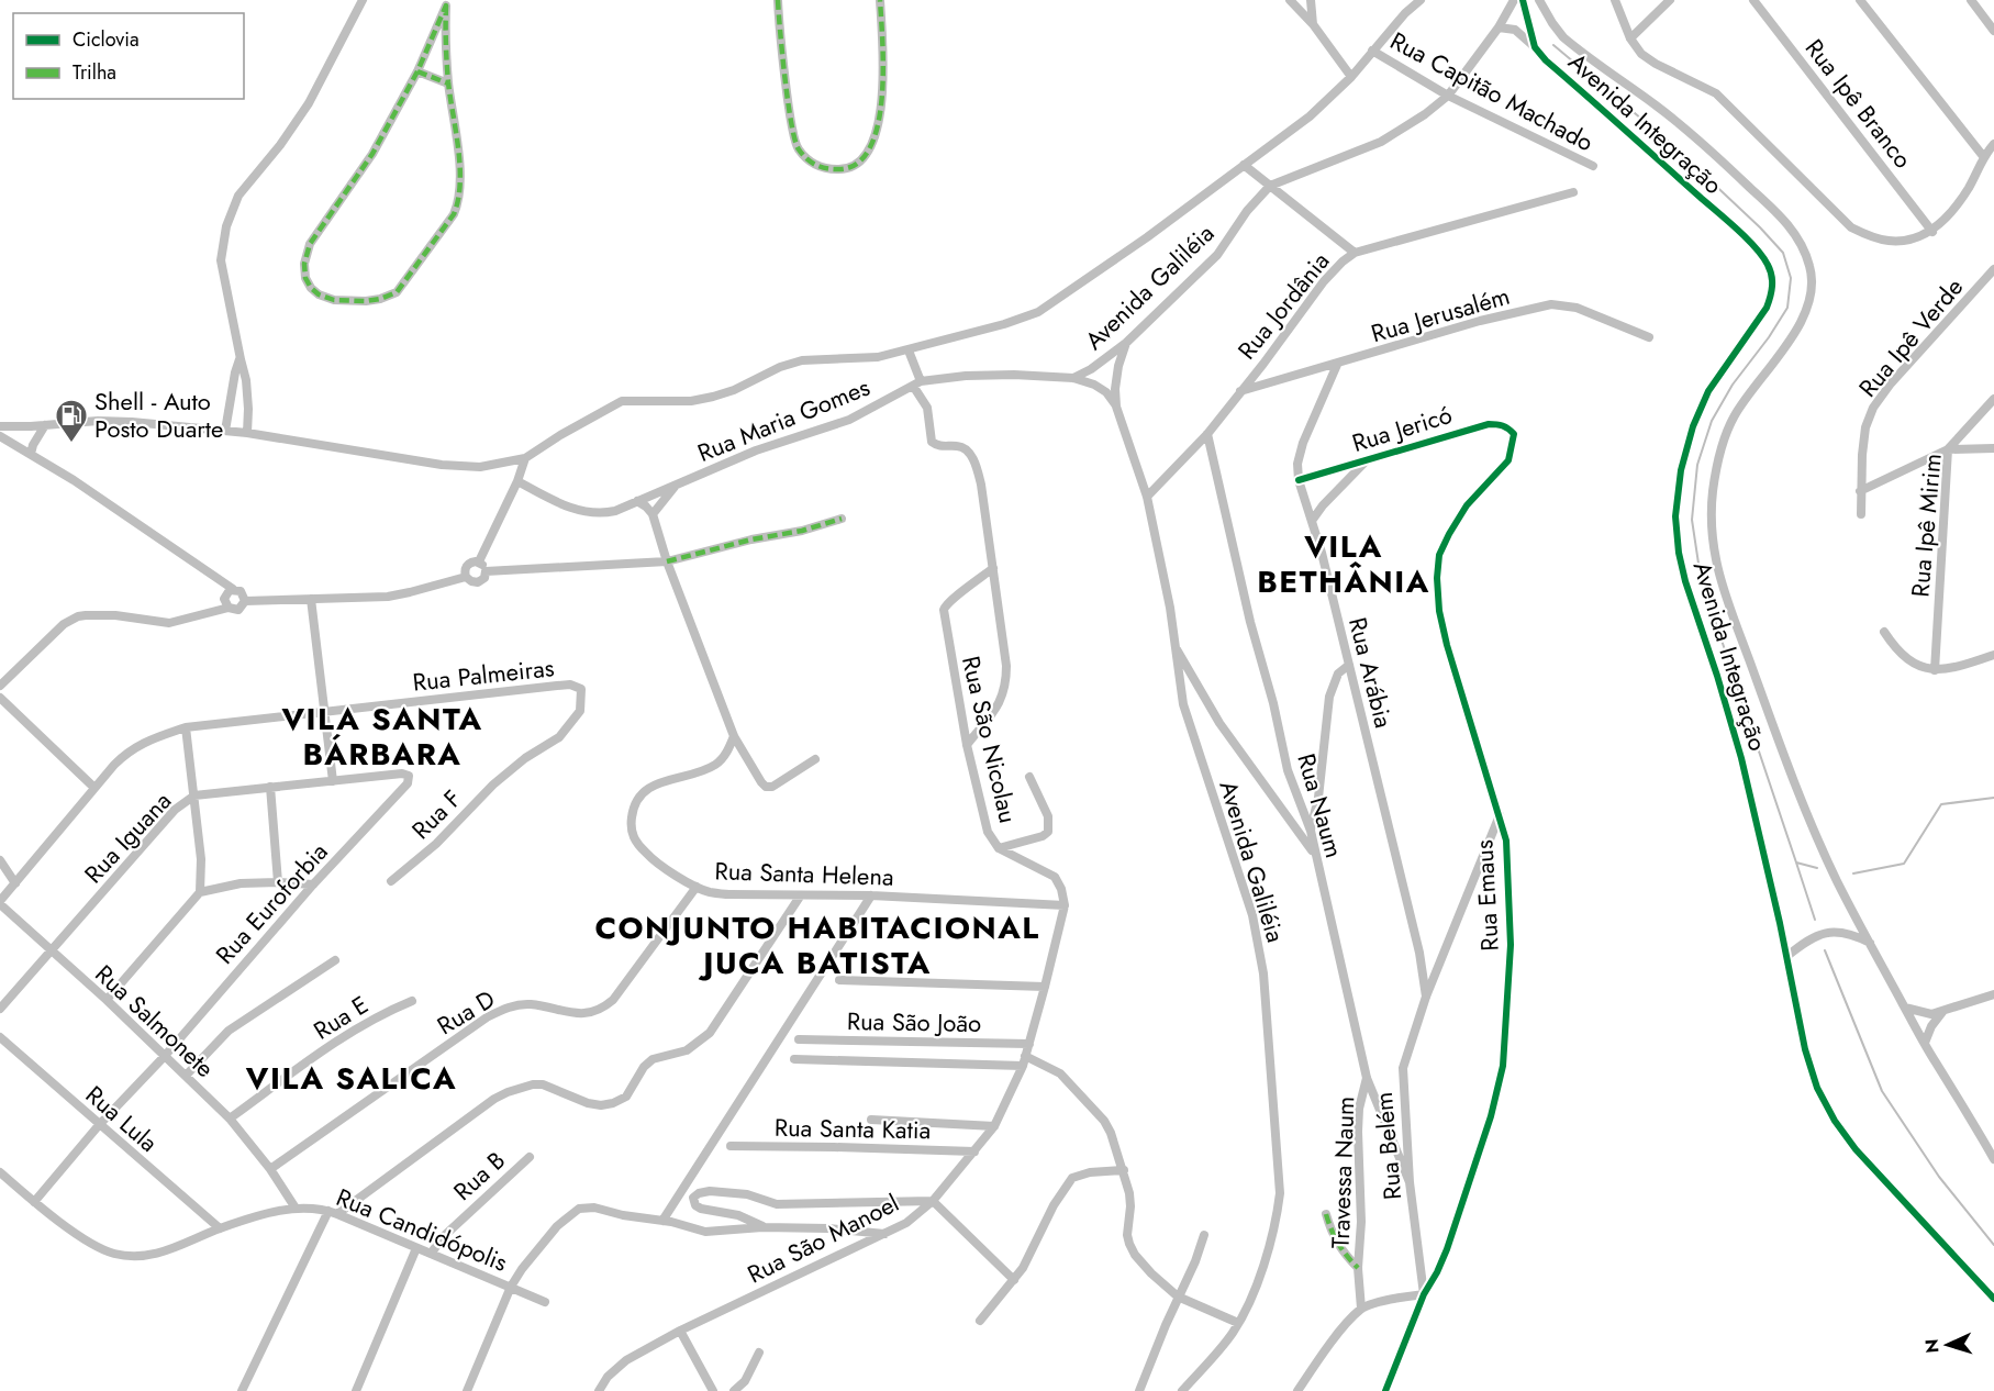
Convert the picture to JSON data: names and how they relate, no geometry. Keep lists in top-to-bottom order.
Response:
{
  "streets": {
    "street": [
      "Rua Capitão Machado",
      "Rua Ipê Branco",
      "Avenida Integração",
      "Avenida Galiléia",
      "Rua Jordânia",
      "Rua Jerusalém",
      "Rua Ipê Verde",
      "Rua Maria Gomes",
      "Rua Jericó",
      "Rua Ipê Mirim",
      "Rua Arábia",
      "Rua Palmeiras",
      "Rua São Nicolau",
      "Rua Naum",
      "Rua F",
      "Rua Iguana",
      "Rua Santa Helena",
      "Rua Emaus",
      "Rua Euroforbia",
      "Rua D",
      "Rua E",
      "Rua Salmonete",
      "Rua São João",
      "Rua Lula",
      "Rua Santa Katia",
      "Rua Belém",
      "Travessa Naum",
      "Rua B",
      "Rua Candidópolis",
      "Rua São Manoel"
    ]
  },
  "crossings": [
    ["Rua Capitão Machado", "Avenida Galiléia"],
    ["Avenida Galiléia", "Rua Jordânia"],
    ["Avenida Galiléia", "Rua Maria Gomes"],
    ["Rua Jordânia", "Rua Jerusalém"],
    ["Rua Jordânia", "Rua Naum"],
    ["Rua Jerusalém", "Rua Arábia"],
    ["Rua Jericó", "Rua Arábia"],
    ["Rua Jericó", "Rua Emaus"],
    ["Rua Arábia", "Rua Belém"],
    ["Rua Palmeiras", "Rua F"],
    ["Rua Palmeiras", "Rua Salmonete"],
    ["Rua São Nicolau", "Rua Santa Helena"],
    ["Rua São Nicolau", "Rua São Manoel"],
    ["Rua Naum", "Rua Belém"],
    ["Rua Naum", "Travessa Naum"],
    ["Rua Iguana", "Rua Euroforbia"],
    ["Rua Iguana", "Rua Salmonete"],
    ["Rua Santa Helena", "Rua D"],
    ["Rua Santa Helena", "Rua São Manoel"],
    ["Rua Emaus", "Rua Belém"],
    ["Rua Euroforbia", "Rua Salmonete"],
    ["Rua Euroforbia", "Rua Lula"],
    ["Rua Euroforbia", "Rua Candidópolis"],
    ["Rua D", "Rua Salmonete"],
    ["Rua E", "Rua Salmonete"],
    ["Rua Salmonete", "Rua Candidópolis"],
    ["Rua São João", "Rua São Manoel"],
    ["Rua Lula", "Rua Candidópolis"],
    ["Rua Santa Katia", "Rua São Manoel"],
    ["Rua B", "Rua Candidópolis"]
  ],
  "districts": [
    "VILA BETHÂNIA",
    "VILA SANTA BÁRBARA",
    "CONJUNTO HABITACIONAL JUCA BATISTA",
    "VILA SALICA"
  ],
  "places": {
    "fuel station": ["Shell - Auto Posto Duarte"]
  },
  "legend": ["Ciclovia", "Trilha"],
  "north": "left"
}
